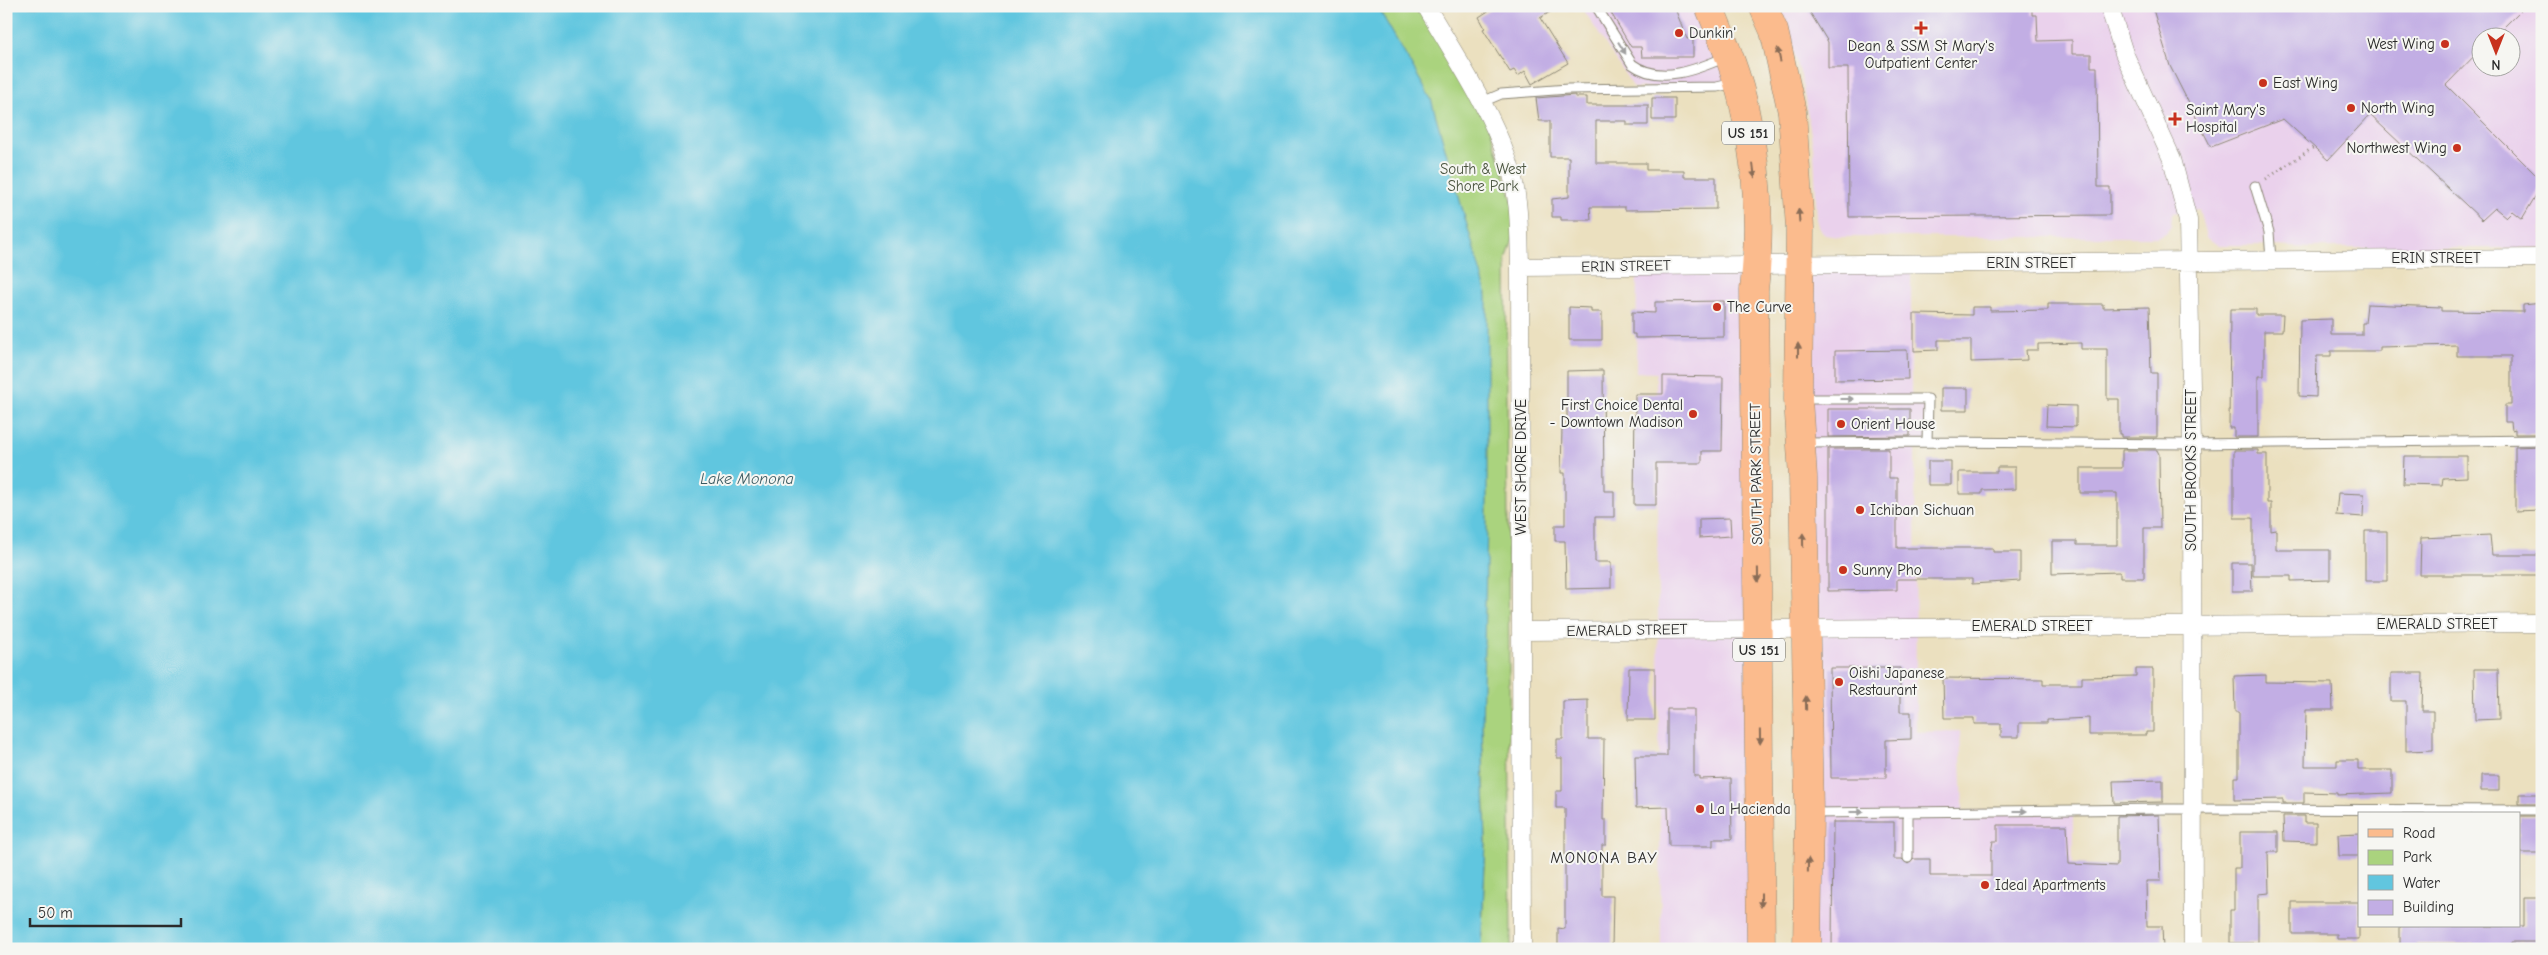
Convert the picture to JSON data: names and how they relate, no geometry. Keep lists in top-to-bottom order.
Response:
{
  "streets": {
    "main road": ["US 151", "SOUTH PARK STREET"],
    "street": [
      "ERIN STREET",
      "WEST SHORE DRIVE",
      "SOUTH BROOKS STREET",
      "EMERALD STREET"
    ]
  },
  "crossings": [
    ["US 151", "ERIN STREET"],
    ["US 151", "EMERALD STREET"],
    ["ERIN STREET", "WEST SHORE DRIVE"],
    ["ERIN STREET", "SOUTH BROOKS STREET"],
    ["ERIN STREET", "SOUTH PARK STREET"],
    ["WEST SHORE DRIVE", "EMERALD STREET"],
    ["SOUTH BROOKS STREET", "EMERALD STREET"],
    ["SOUTH PARK STREET", "EMERALD STREET"]
  ],
  "districts": ["MONONA BAY"],
  "water": ["Lake Monona"],
  "parks": ["South & West Shore Park"],
  "places": {
    "health": ["Dean & SSM St Mary's Outpatient Center", "Saint Mary's Hospital"],
    "other": [
      "Dunkin'",
      "West Wing",
      "East Wing",
      "North Wing",
      "Northwest Wing",
      "The Curve",
      "First Choice Dental - Downtown Madison",
      "Orient House",
      "Ichiban Sichuan",
      "Sunny Pho",
      "Oishi Japanese Restaurant",
      "La Hacienda",
      "Ideal Apartments"
    ]
  },
  "legend": [
    "Road",
    "Park",
    "Water",
    "Building"
  ],
  "scale_bar": "50 m",
  "north": "bottom"
}
